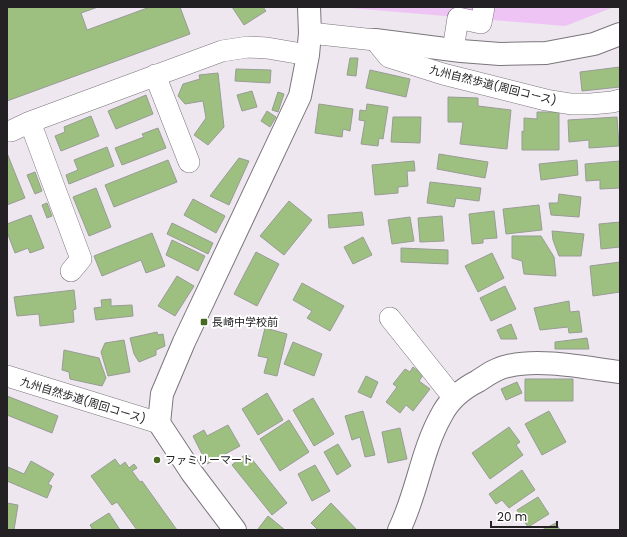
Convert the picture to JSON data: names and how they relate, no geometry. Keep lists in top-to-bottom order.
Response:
{
  "streets": {
    "street": ["九州自然歩道(周回コース)"]
  },
  "places": {
    "transit": ["長崎中学校前"],
    "other": ["ファミリーマート"]
  },
  "scale_bar": "20 m"
}
